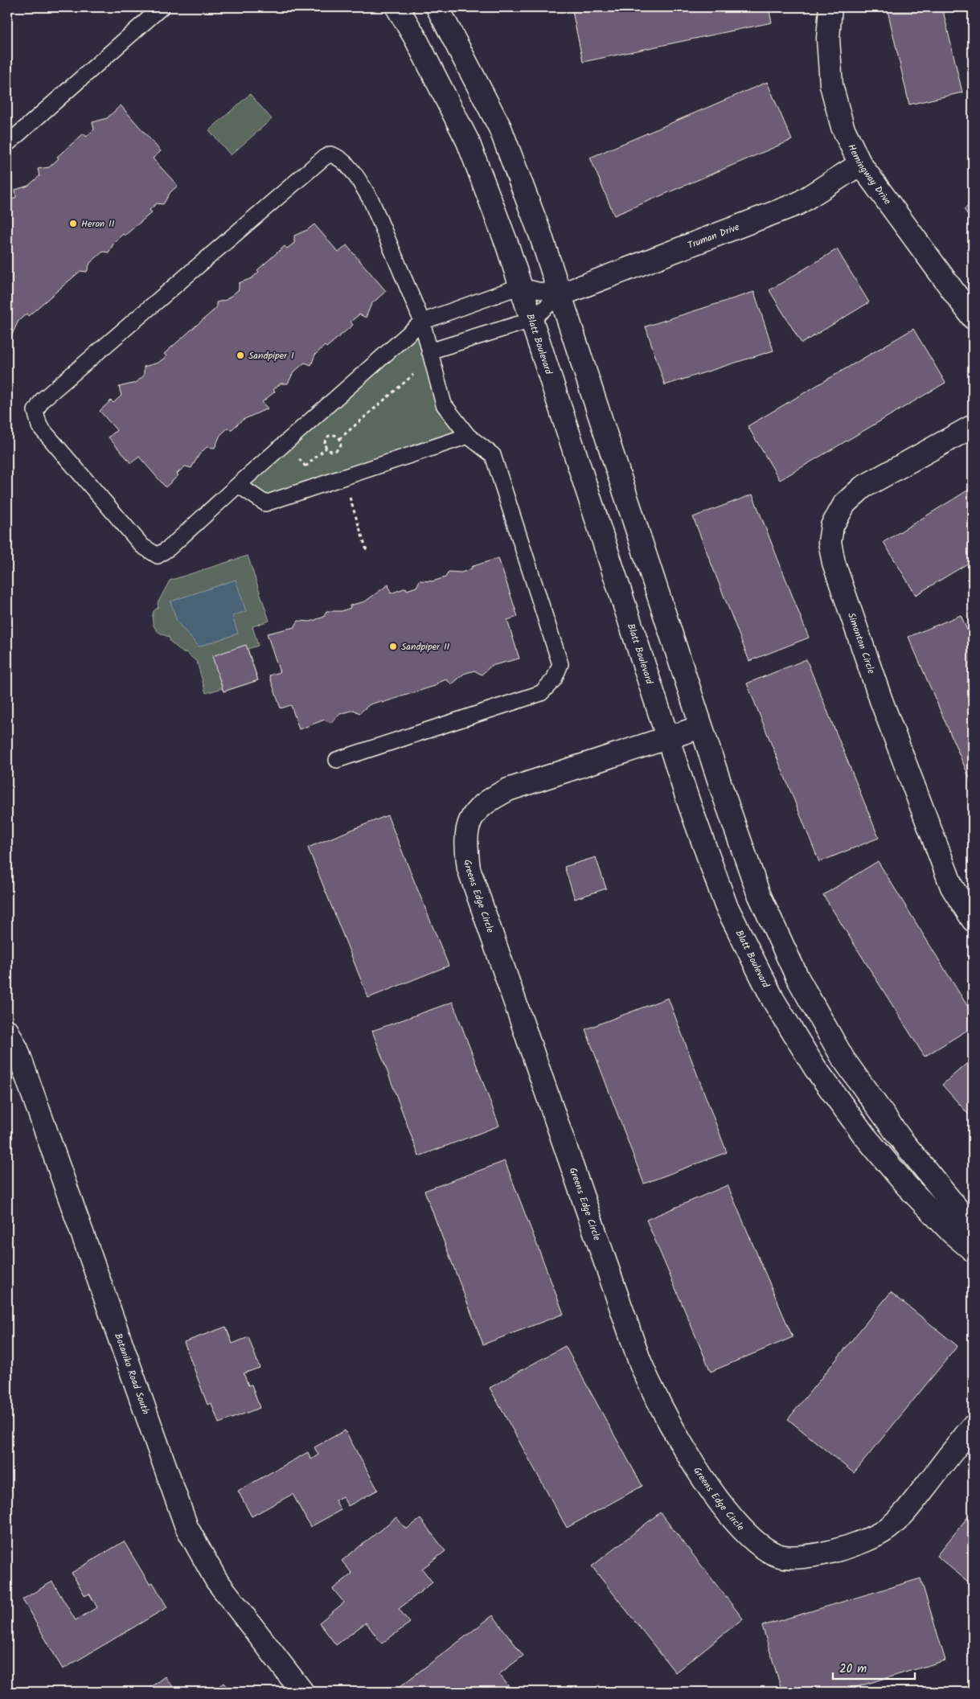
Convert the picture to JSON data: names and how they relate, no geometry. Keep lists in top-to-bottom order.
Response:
{
  "streets": {
    "street": [
      "Hemingway Drive",
      "Truman Drive",
      "Blatt Boulevard",
      "Simonton Circle",
      "Greens Edge Circle",
      "Botaniko Road South"
    ]
  },
  "crossings": [
    ["Hemingway Drive", "Truman Drive"],
    ["Blatt Boulevard", "Greens Edge Circle"]
  ],
  "places": ["Heron II", "Sandpiper I", "Sandpiper II"],
  "scale_bar": "20 m"
}
